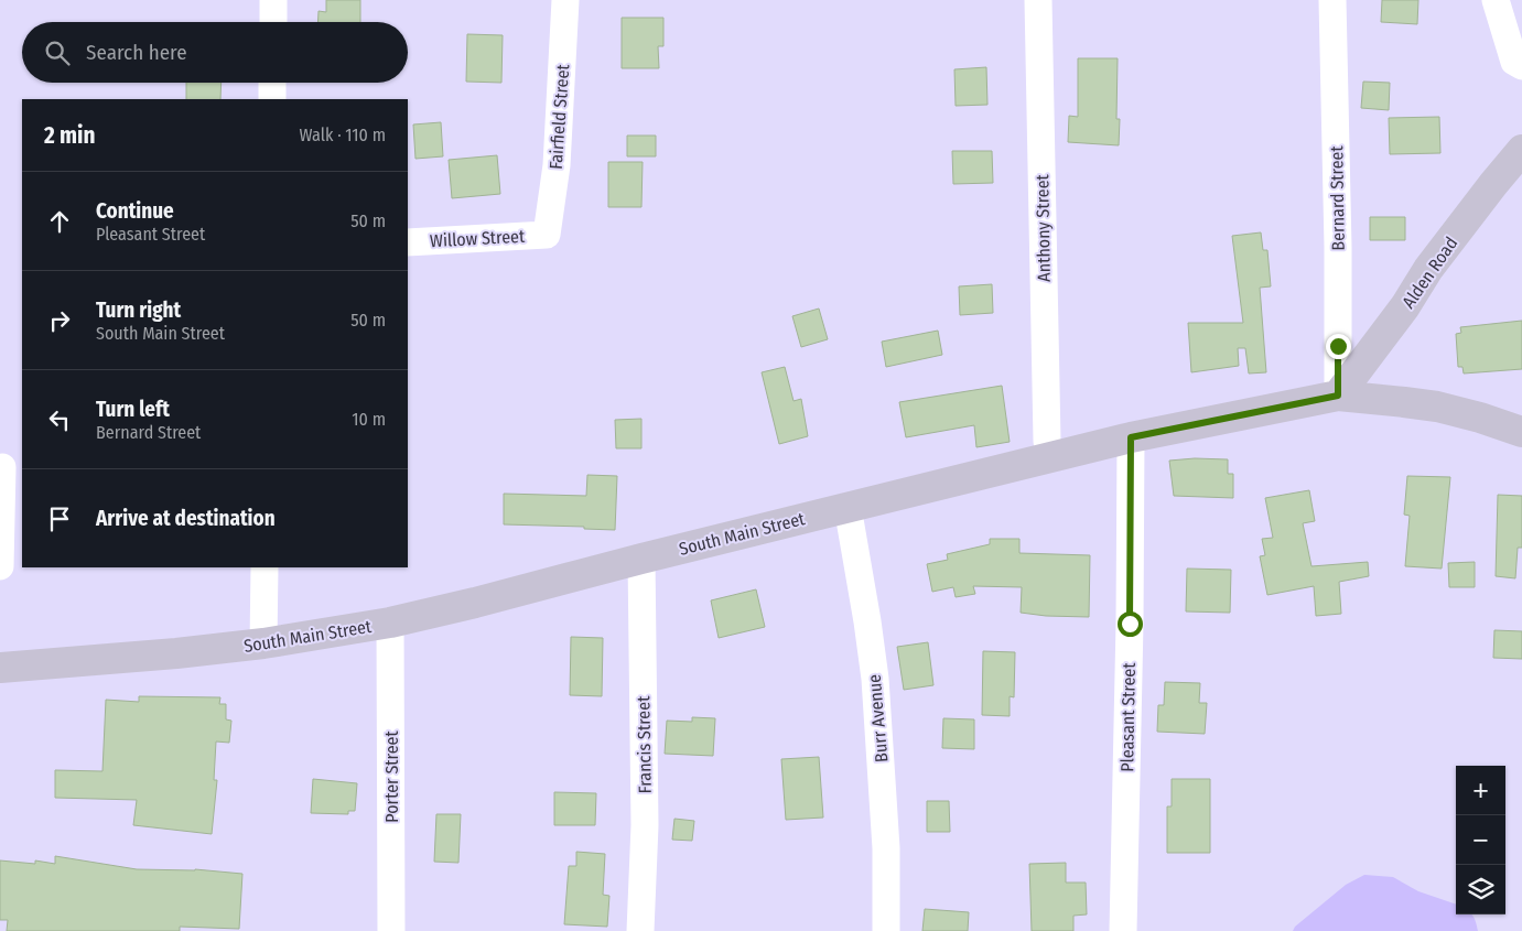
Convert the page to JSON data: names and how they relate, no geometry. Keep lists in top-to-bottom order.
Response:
{
  "streets": {
    "main road": ["Alden Road", "South Main Street"],
    "street": [
      "Fairfield Street",
      "Bernard Street",
      "Anthony Street",
      "Willow Street",
      "Pleasant Street",
      "Burr Avenue",
      "Francis Street",
      "Porter Street"
    ]
  },
  "crossings": [
    ["Fairfield Street", "Willow Street"],
    ["Bernard Street", "Alden Road"],
    ["Bernard Street", "South Main Street"],
    ["Anthony Street", "South Main Street"],
    ["Alden Road", "South Main Street"],
    ["South Main Street", "Pleasant Street"],
    ["South Main Street", "Burr Avenue"],
    ["South Main Street", "Francis Street"],
    ["South Main Street", "Porter Street"]
  ],
  "page": {
    "search": "Search here",
    "heading": ["2 min", "Walk · 110 m"],
    "list": [
      ["Continue", "Pleasant Street", "50 m"],
      ["Turn right", "South Main Street", "50 m"],
      ["Turn left", "Bernard Street", "10 m"],
      "Arrive at destination"
    ],
    "map_buttons": ["+", "−"]
  }
}
